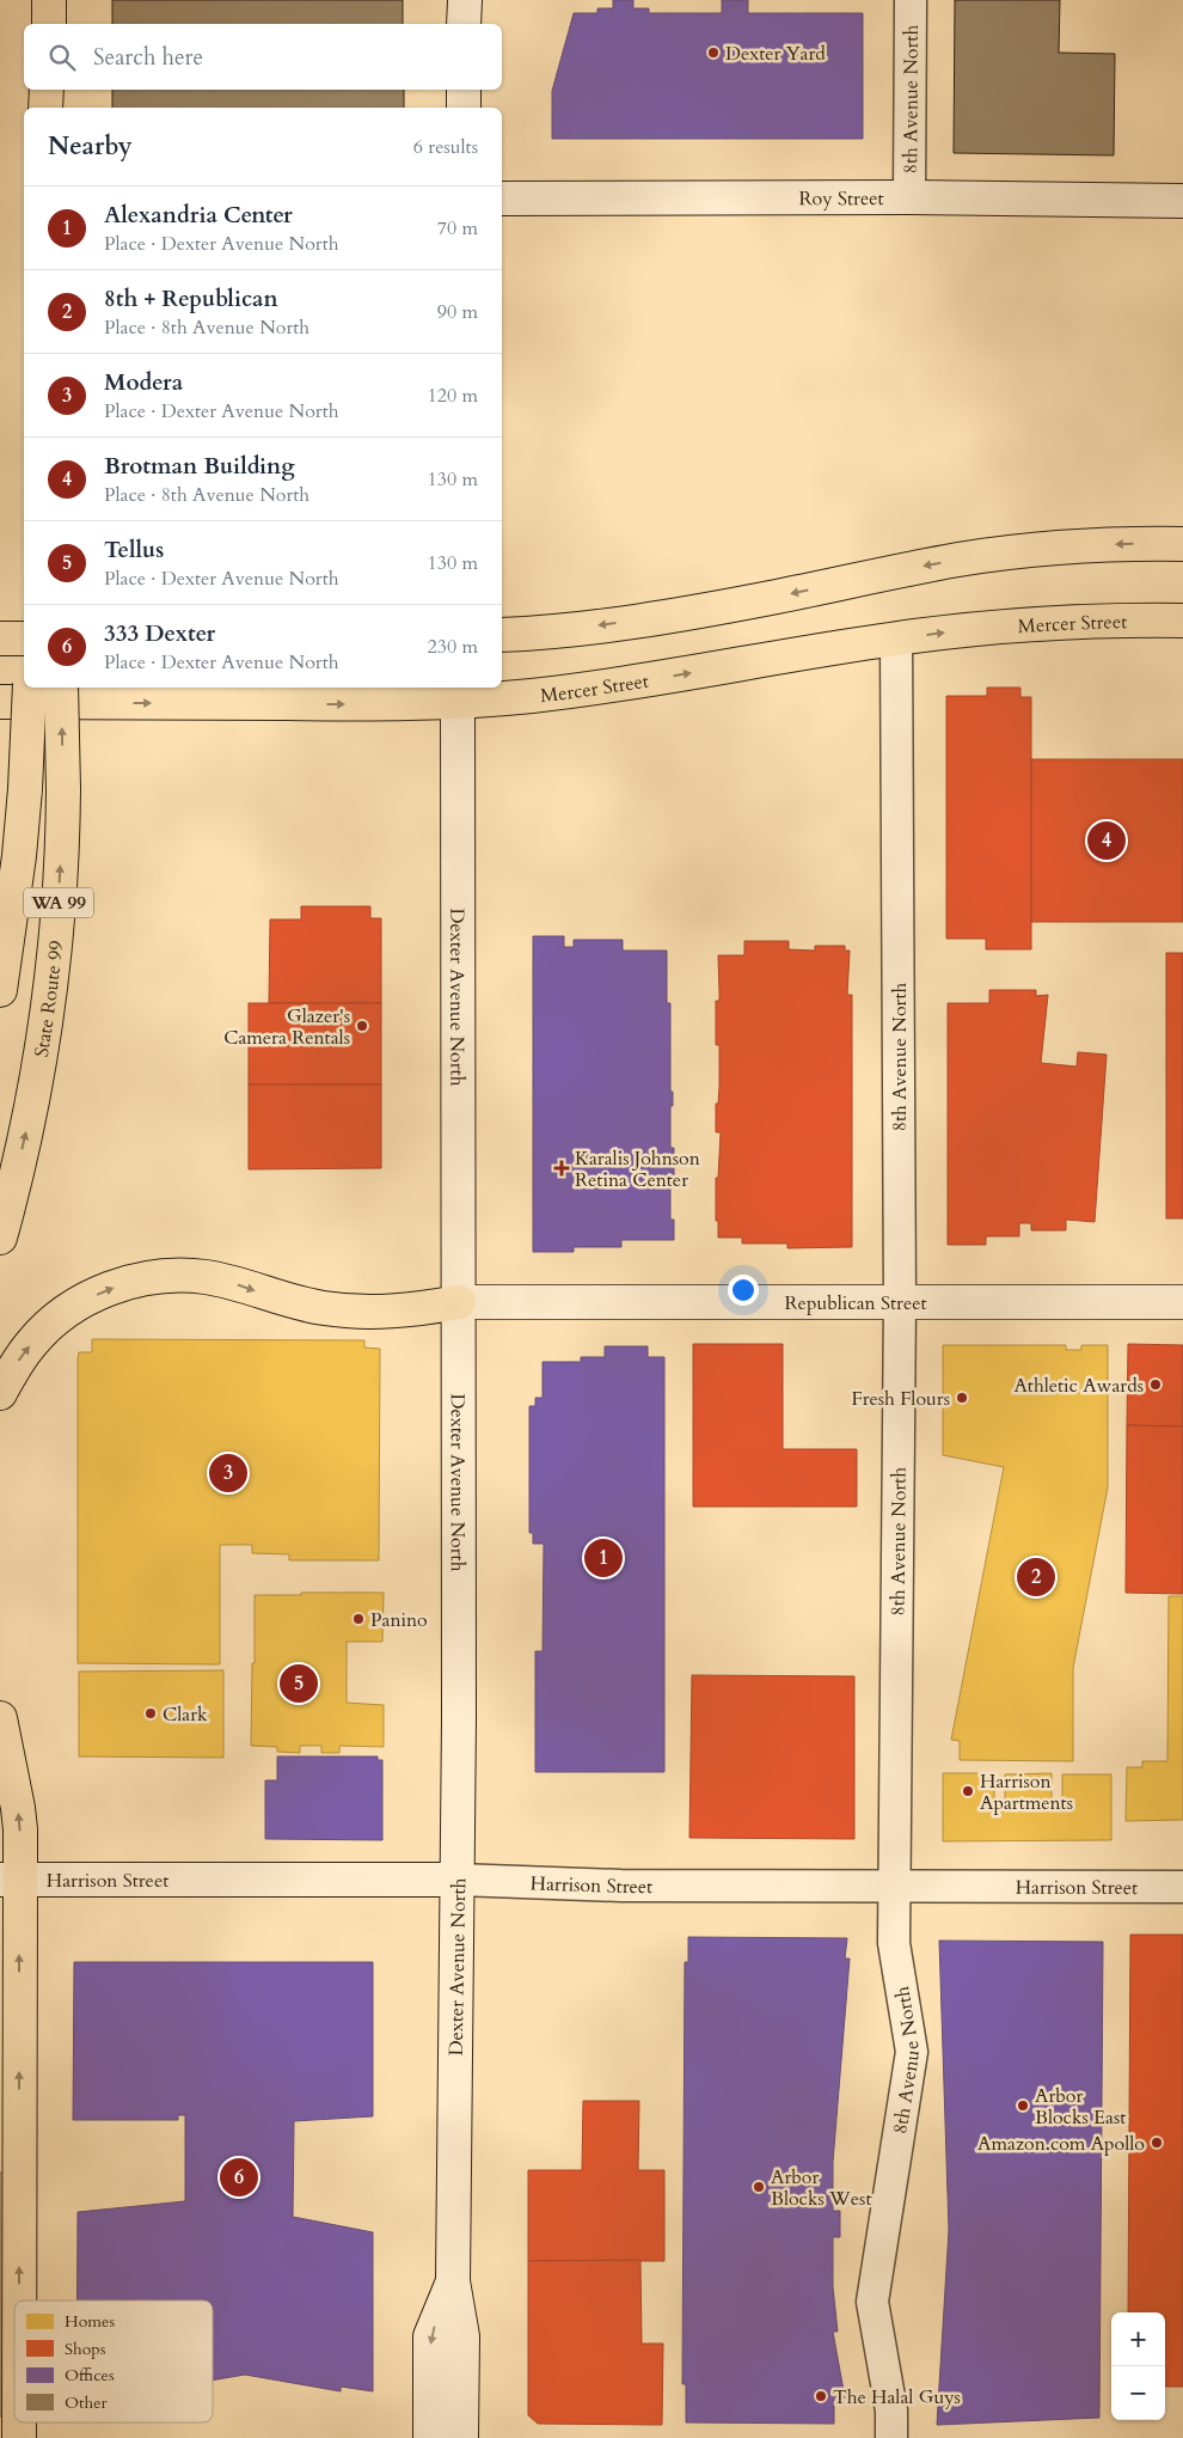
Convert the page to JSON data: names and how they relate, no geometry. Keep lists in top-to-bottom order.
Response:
{
  "streets": {
    "main road": [
      "Roy Street",
      "Mercer Street",
      "WA 99",
      "State Route 99",
      "Dexter Avenue North",
      "Republican Street",
      "Harrison Street"
    ],
    "street": ["8th Avenue North"]
  },
  "crossings": [
    ["8th Avenue North", "Roy Street"],
    ["8th Avenue North", "Mercer Street"],
    ["8th Avenue North", "Republican Street"],
    ["8th Avenue North", "Harrison Street"],
    ["Mercer Street", "Dexter Avenue North"],
    ["Dexter Avenue North", "Republican Street"],
    ["Dexter Avenue North", "Harrison Street"]
  ],
  "places": {
    "other": [
      "Dexter Yard",
      "Glazer's Camera Rentals",
      "Athletic Awards",
      "Fresh Flours",
      "Panino",
      "Clark",
      "Harrison Apartments",
      "Arbor Blocks East",
      "Amazon.com Apollo",
      "Arbor Blocks West",
      "The Halal Guys"
    ],
    "health": ["Karalis Johnson Retina Center"]
  },
  "legend": [
    "Homes",
    "Shops",
    "Offices",
    "Other"
  ],
  "page": {
    "search": "Search here",
    "heading": ["Nearby", "6 results"],
    "list": [
      {
        "mark": "1",
        "name": "Alexandria Center",
        "note": "Place · Dexter Avenue North",
        "value": "70 m"
      },
      {
        "mark": "2",
        "name": "8th + Republican",
        "note": "Place · 8th Avenue North",
        "value": "90 m"
      },
      {
        "mark": "3",
        "name": "Modera",
        "note": "Place · Dexter Avenue North",
        "value": "120 m"
      },
      {
        "mark": "4",
        "name": "Brotman Building",
        "note": "Place · 8th Avenue North",
        "value": "130 m"
      },
      {
        "mark": "5",
        "name": "Tellus",
        "note": "Place · Dexter Avenue North",
        "value": "130 m"
      },
      {
        "mark": "6",
        "name": "333 Dexter",
        "note": "Place · Dexter Avenue North",
        "value": "230 m"
      }
    ],
    "pins": [
      "4",
      "3",
      "1",
      "2",
      "5",
      "6"
    ],
    "map_buttons": ["+", "−"]
  }
}
